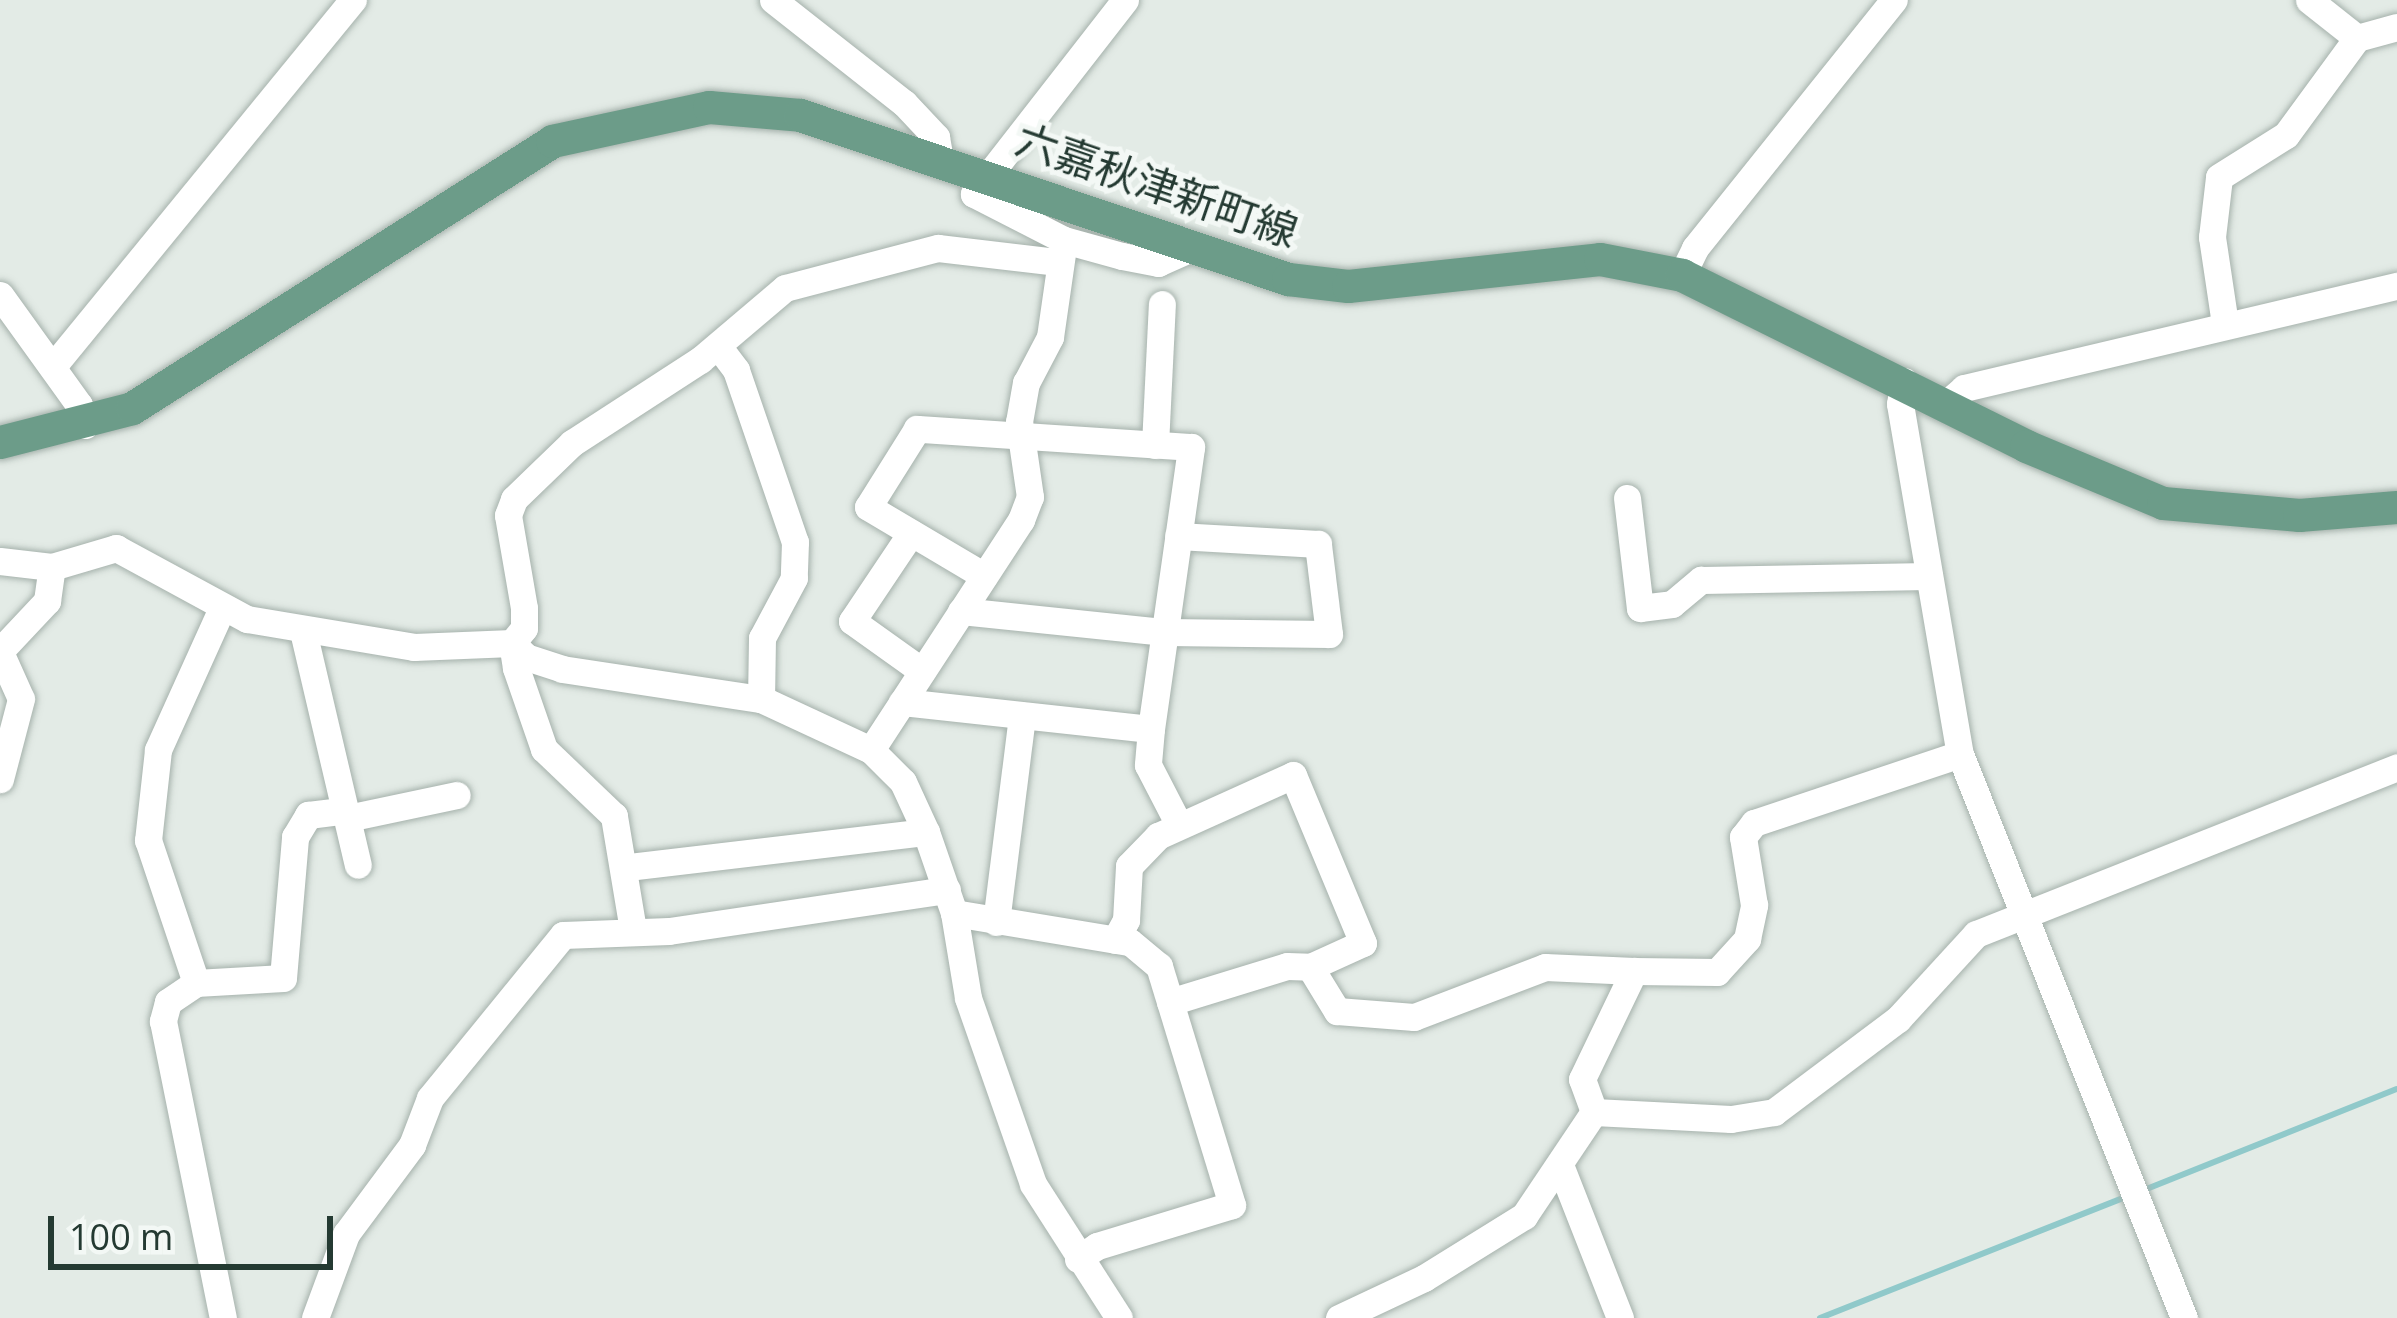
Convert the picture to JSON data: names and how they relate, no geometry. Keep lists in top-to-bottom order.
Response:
{
  "streets": {
    "main road": ["六嘉秋津新町線"]
  },
  "scale_bar": "100 m"
}
